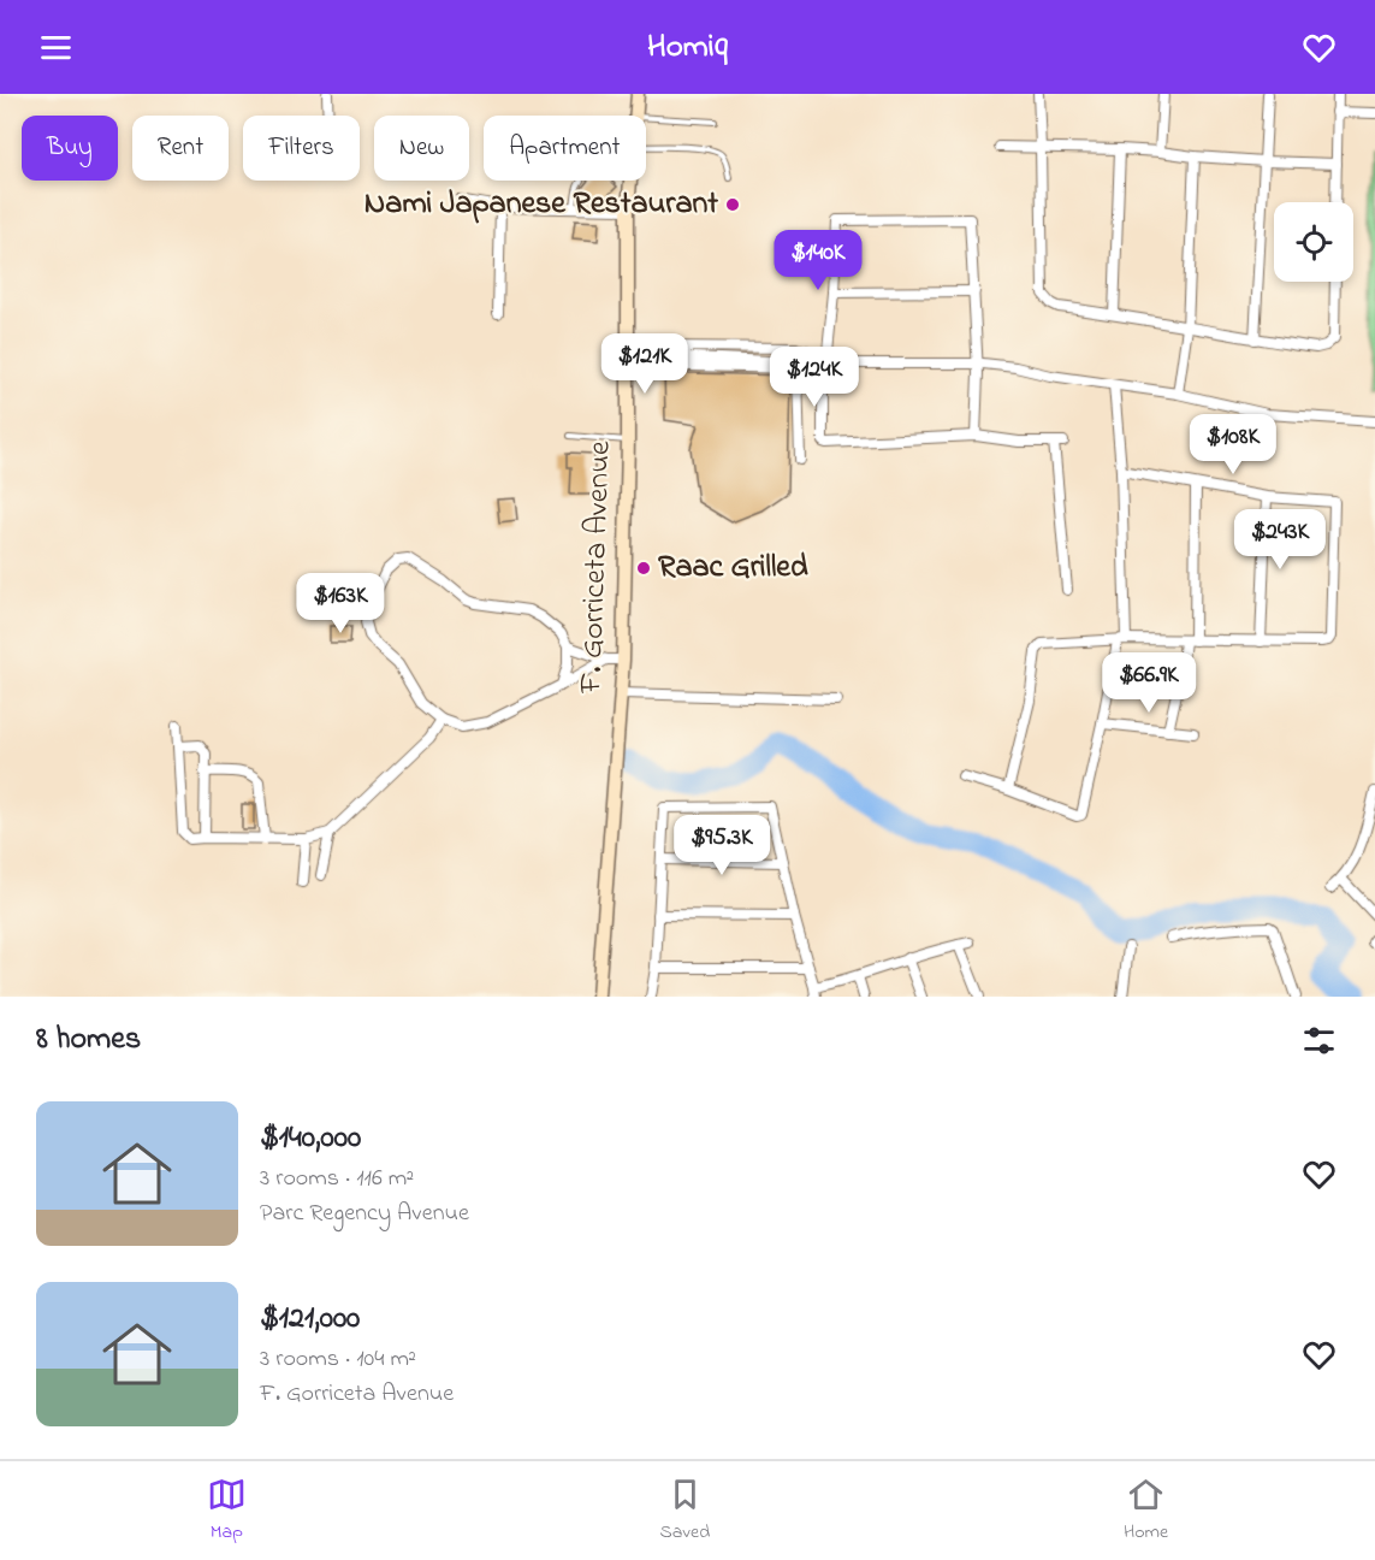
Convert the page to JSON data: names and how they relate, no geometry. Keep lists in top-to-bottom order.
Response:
{
  "streets": {
    "main road": ["F. Gorriceta Avenue"]
  },
  "places": ["Nami Japanese Restaurant", "Raac Grilled"],
  "page": {
    "header": "Homiq",
    "chip": [
      "Buy",
      "Rent",
      "Filters",
      "New",
      "Apartment"
    ],
    "price": [
      "$140K",
      "$121K",
      "$124K",
      "$108K",
      "$243K",
      "$163K",
      "$66.9K",
      "$95.3K"
    ],
    "heading": "8 homes",
    "list": [
      {
        "name": "$140,000",
        "note": "3 rooms · 116 m² · Parc Regency Avenue"
      },
      {
        "name": "$121,000",
        "note": "3 rooms · 104 m² · F. Gorriceta Avenue"
      }
    ],
    "tabs": ["Map", "Saved", "Home"]
  }
}
